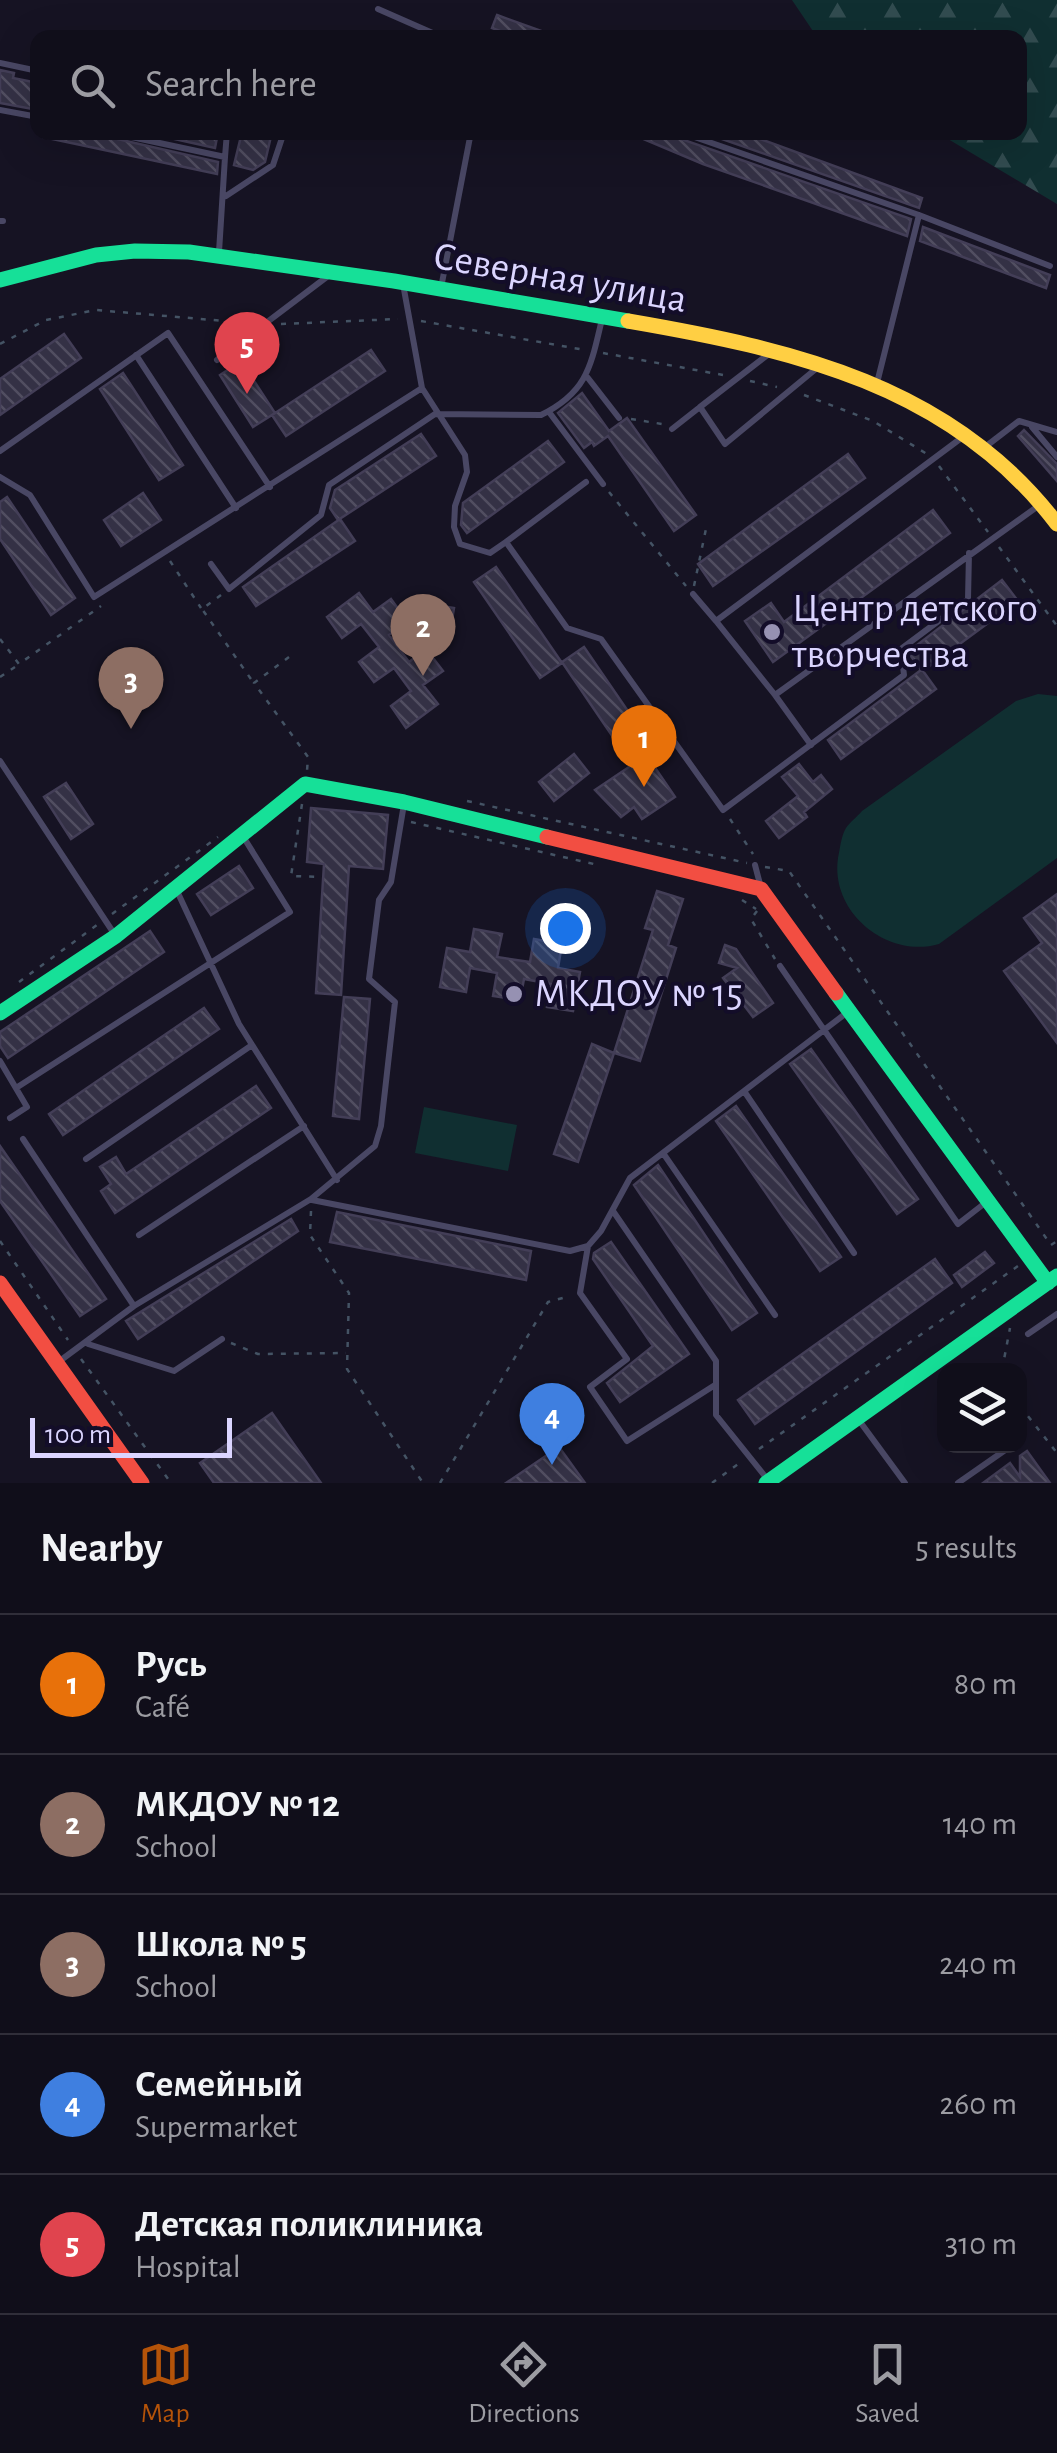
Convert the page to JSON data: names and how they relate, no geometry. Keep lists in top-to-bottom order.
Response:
{
  "streets": {
    "street": ["Северная улица"]
  },
  "places": ["Центр детского творчества", "МКДОУ № 15"],
  "scale_bar": "100 m",
  "page": {
    "search": "Search here",
    "pins": [
      "5",
      "2",
      "3",
      "1",
      "4"
    ],
    "scale": "100 m",
    "heading": ["Nearby", "5 results"],
    "list": [
      {
        "mark": "1",
        "name": "Русь",
        "note": "Café",
        "value": "80 m"
      },
      {
        "mark": "2",
        "name": "МКДОУ № 12",
        "note": "School",
        "value": "140 m"
      },
      {
        "mark": "3",
        "name": "Школа № 5",
        "note": "School",
        "value": "240 m"
      },
      {
        "mark": "4",
        "name": "Семейный",
        "note": "Supermarket",
        "value": "260 m"
      },
      {
        "mark": "5",
        "name": "Детская поликлиника",
        "note": "Hospital",
        "value": "310 m"
      }
    ],
    "nav": ["Map", "Directions", "Saved"]
  }
}
